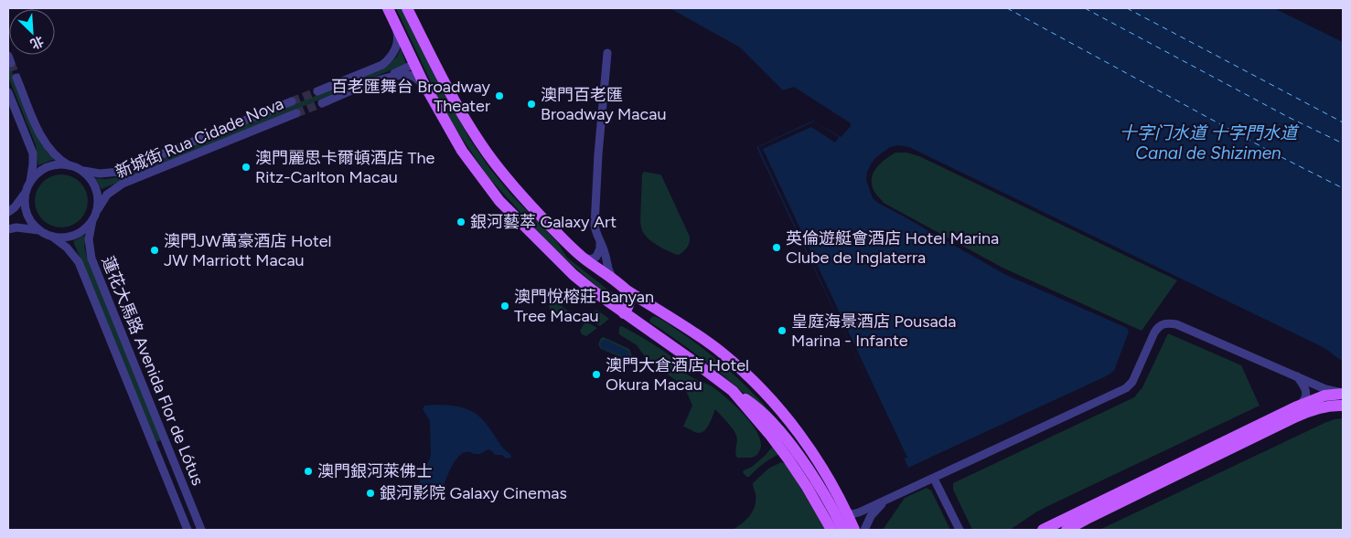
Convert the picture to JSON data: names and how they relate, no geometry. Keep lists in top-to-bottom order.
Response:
{
  "streets": {
    "street": ["新城街 Rua Cidade Nova", "蓮花大馬路 Avenida Flor de Lótus"]
  },
  "crossings": [
    ["新城街 Rua Cidade Nova", "蓮花大馬路 Avenida Flor de Lótus"]
  ],
  "water": ["十字门水道 十字門水道 Canal de Shizimen"],
  "places": [
    "百老匯舞台 Broadway Theater",
    "澳門百老匯 Broadway Macau",
    "澳門麗思卡爾頓酒店 The Ritz-Carlton Macau",
    "銀河藝萃 Galaxy Art",
    "英倫遊艇會酒店 Hotel Marina Clube de Inglaterra",
    "澳門JW萬豪酒店 Hotel JW Marriott Macau",
    "澳門悅榕莊 Banyan Tree Macau",
    "皇庭海景酒店 Pousada Marina - Infante",
    "澳門大倉酒店 Hotel Okura Macau",
    "澳門銀河萊佛士",
    "銀河影院 Galaxy Cinemas"
  ],
  "north": "bottom right"
}
